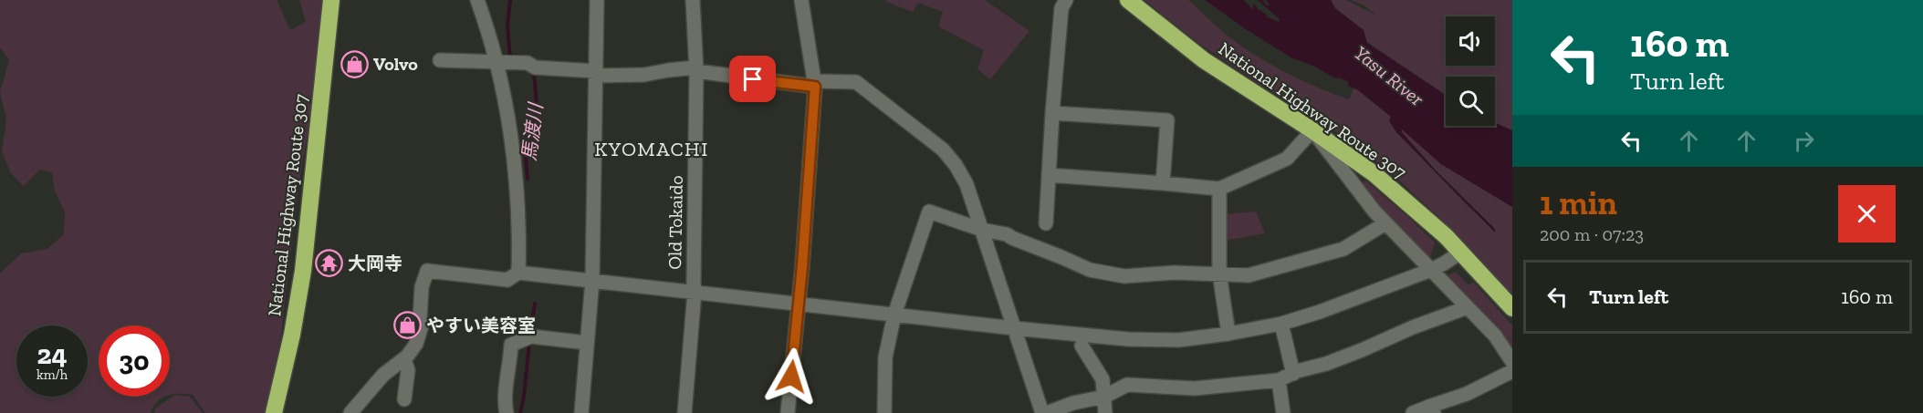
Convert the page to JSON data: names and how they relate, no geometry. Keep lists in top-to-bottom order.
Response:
{
  "streets": {
    "highway": ["National Highway Route 307"],
    "street": ["Old Tokaido"]
  },
  "districts": ["KYOMACHI"],
  "water": ["Yasu River", "馬渡川"],
  "places": {
    "shop": ["Volvo", "やすい美容室"],
    "temple": ["大岡寺"]
  },
  "page": {
    "turn": ["160 m", "Turn left"],
    "heading": ["1 min", "200 m · 07:23"],
    "list": [
      {
        "name": "Turn left",
        "value": "160 m"
      }
    ],
    "speed": "24 km/h",
    "limit": "30"
  }
}
